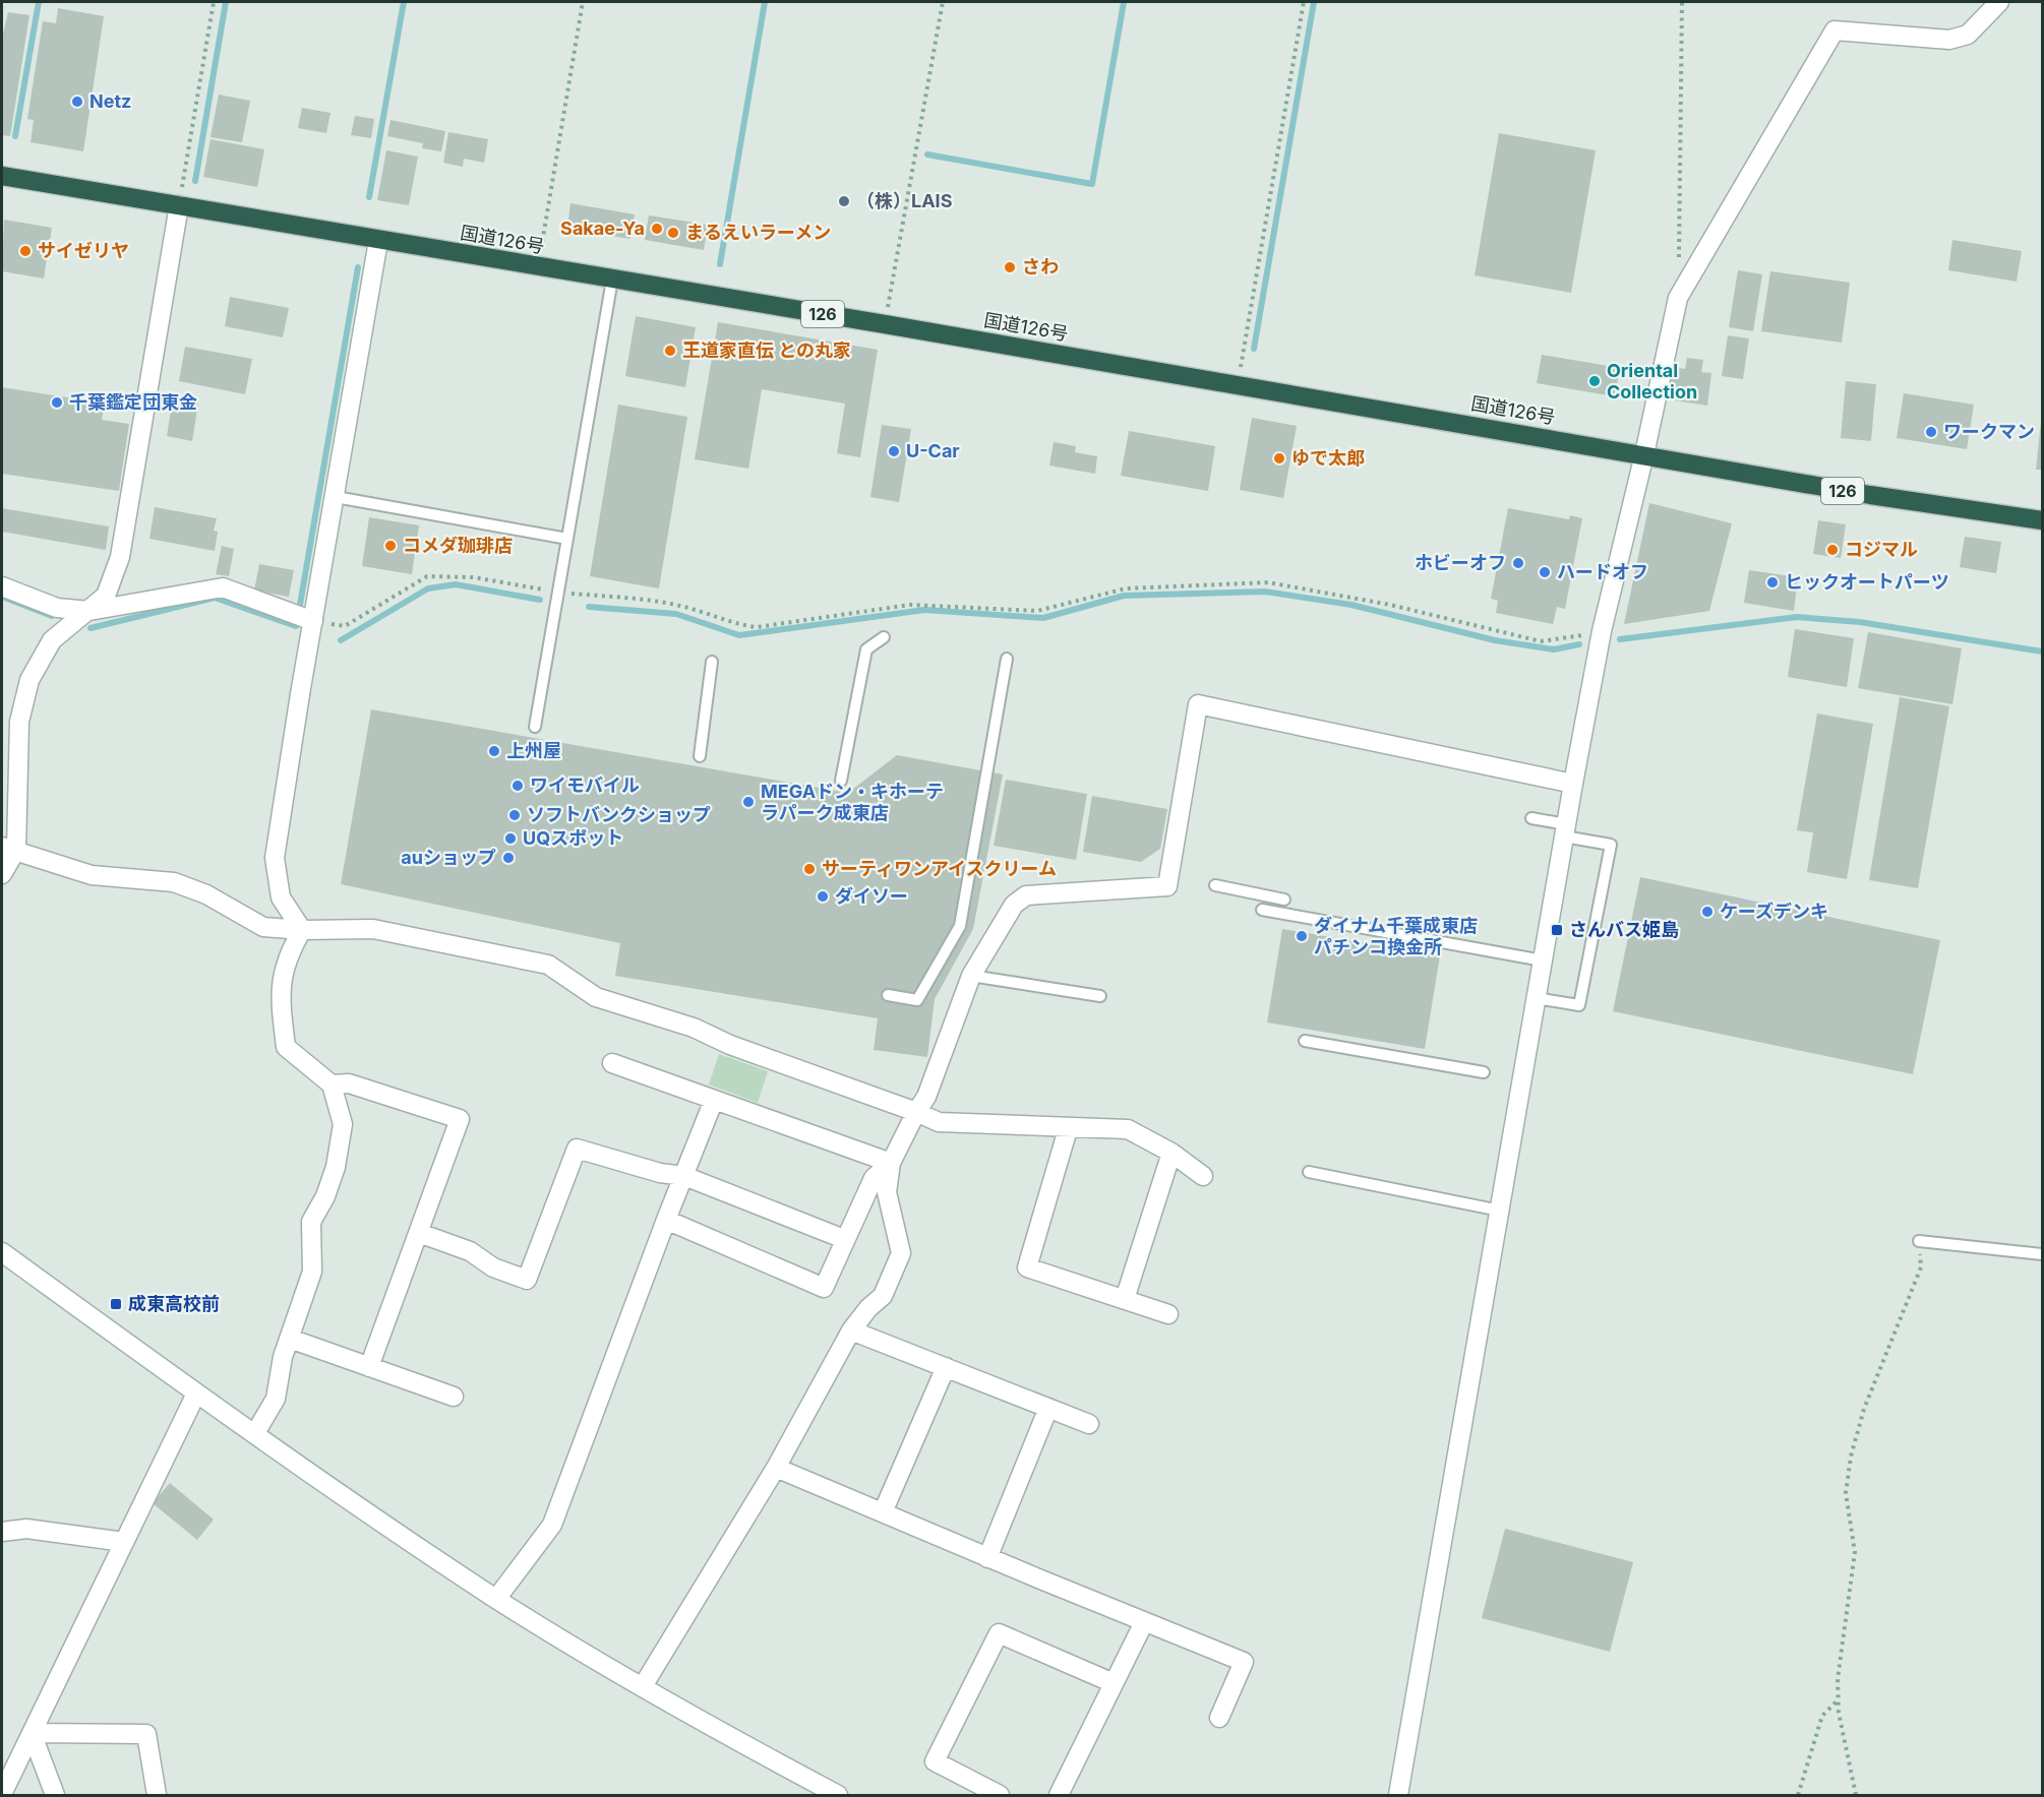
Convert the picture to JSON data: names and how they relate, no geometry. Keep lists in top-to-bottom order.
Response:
{
  "streets": {
    "highway": ["国道126号", "126"]
  },
  "places": {
    "other": [
      "Netz",
      "（株）LAIS",
      "Sakae-Ya",
      "まるえいラーメン",
      "サイゼリヤ",
      "さわ",
      "王道家直伝 との丸家",
      "Oriental Collection",
      "千葉鑑定団東金",
      "ワークマン",
      "U-Car",
      "ゆで太郎",
      "コメダ珈琲店",
      "コジマル",
      "ホビーオフ",
      "ハードオフ",
      "ヒックオートパーツ",
      "上州屋",
      "ワイモバイル",
      "MEGAドン・キホーテ ラパーク成東店",
      "ソフトバンクショップ",
      "UQスポット",
      "auショップ",
      "サーティワンアイスクリーム",
      "ダイソー",
      "ケーズデンキ",
      "ダイナム千葉成東店 パチンコ換金所"
    ],
    "transit": ["さんバス姫島", "成東高校前"]
  }
}
